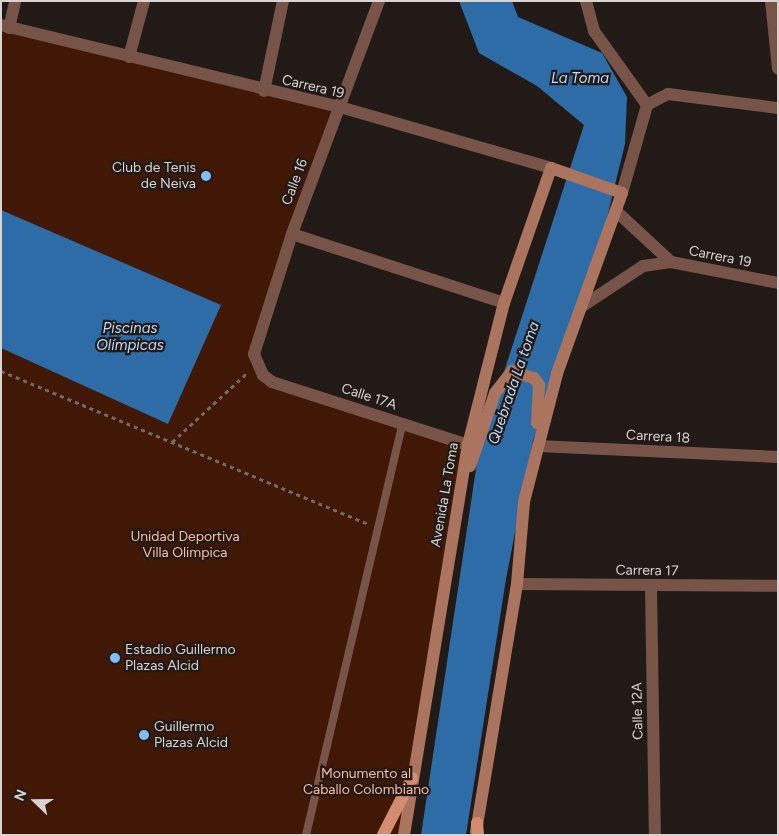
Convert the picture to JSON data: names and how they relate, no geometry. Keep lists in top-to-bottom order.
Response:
{
  "streets": {
    "main road": ["Carrera 19", "Avenida La Toma"],
    "street": [
      "Calle 16",
      "Calle 17A",
      "Carrera 18",
      "Carrera 17",
      "Calle 12A"
    ]
  },
  "crossings": [
    ["Carrera 19", "Calle 16"],
    ["Carrera 19", "Avenida La Toma"],
    ["Calle 16", "Calle 17A"],
    ["Calle 17A", "Avenida La Toma"],
    ["Carrera 17", "Calle 12A"]
  ],
  "water": ["La Toma", "Piscinas Olímpicas", "Quebrada La toma"],
  "parks": ["Unidad Deportiva Villa Olimpica", "Monumento al Caballo Colombiano"],
  "places": ["Club de Tenis de Neiva", "Estadio Guillermo Plazas Alcid", "Guillermo Plazas Alcid"],
  "north": "left"
}
